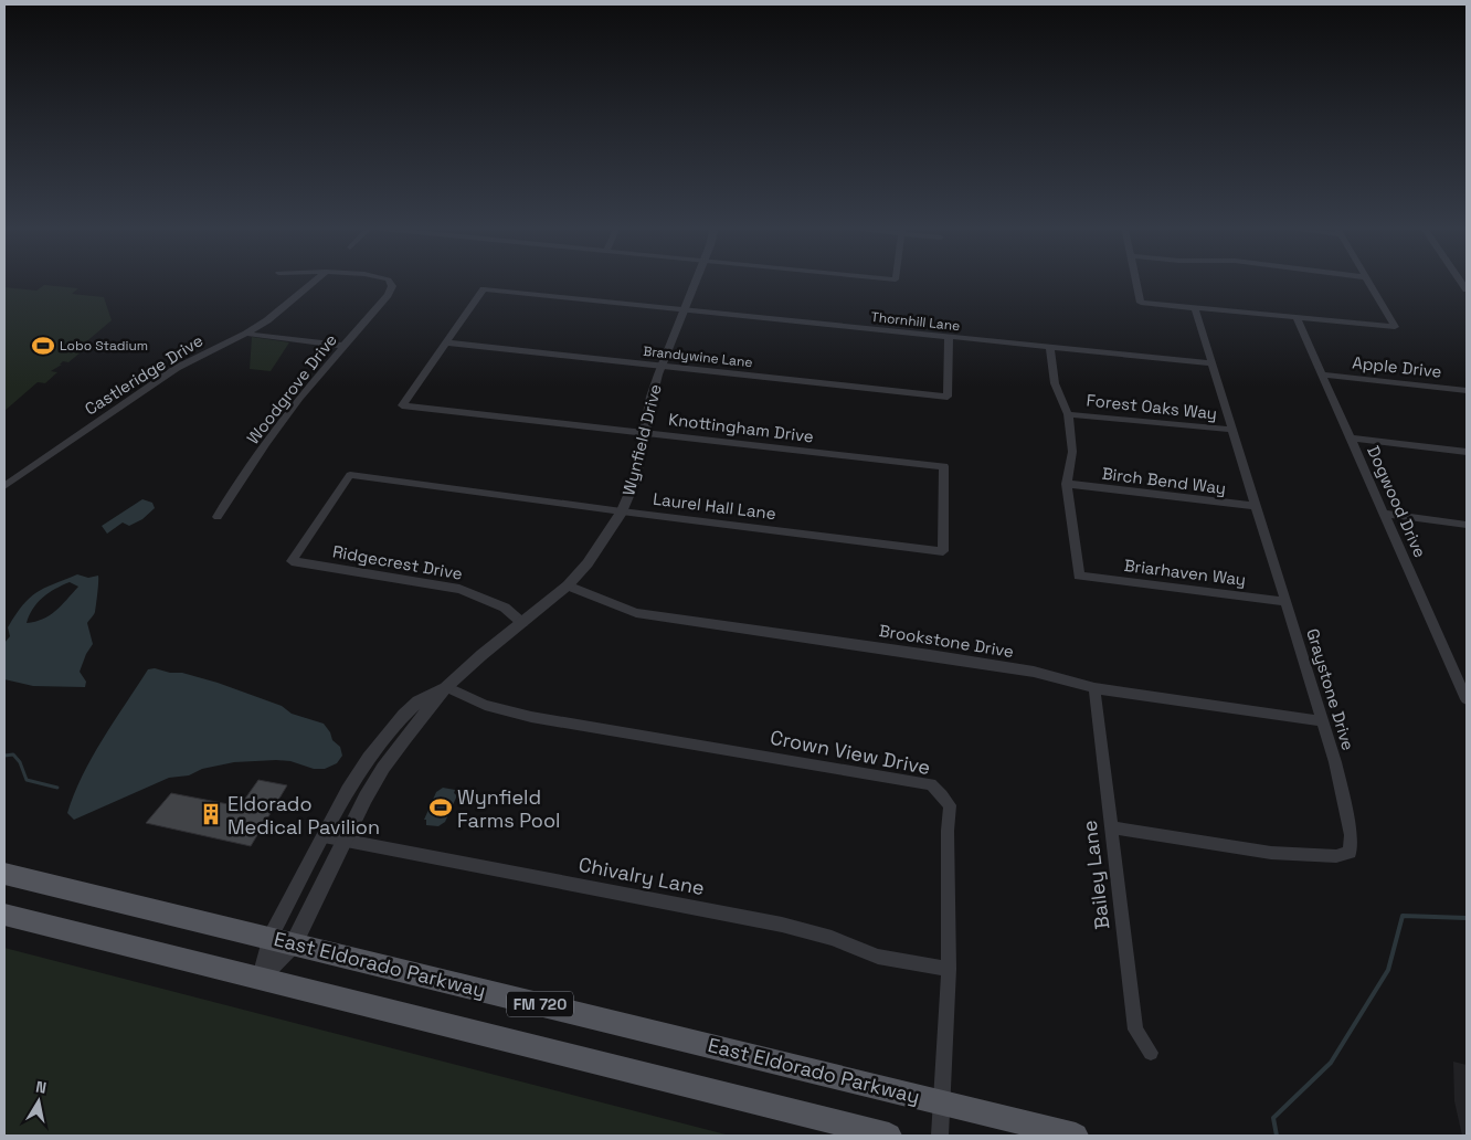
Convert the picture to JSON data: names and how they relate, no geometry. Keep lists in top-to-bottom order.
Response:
{
  "streets": {
    "main road": ["East Eldorado Parkway", "FM 720"],
    "street": [
      "Thornhill Lane",
      "Brandywine Lane",
      "Apple Drive",
      "Castleridge Drive",
      "Woodgrove Drive",
      "Forest Oaks Way",
      "Knottingham Drive",
      "Wynfield Drive",
      "Birch Bend Way",
      "Dogwood Drive",
      "Laurel Hall Lane",
      "Ridgecrest Drive",
      "Briarhaven Way",
      "Brookstone Drive",
      "Graystone Drive",
      "Crown View Drive",
      "Bailey Lane",
      "Chivalry Lane"
    ]
  },
  "crossings": [
    ["Thornhill Lane", "Brandywine Lane"],
    ["Thornhill Lane", "Knottingham Drive"],
    ["Thornhill Lane", "Wynfield Drive"],
    ["Thornhill Lane", "Graystone Drive"],
    ["Brandywine Lane", "Knottingham Drive"],
    ["Brandywine Lane", "Wynfield Drive"],
    ["Apple Drive", "Dogwood Drive"],
    ["Forest Oaks Way", "Graystone Drive"],
    ["Knottingham Drive", "Wynfield Drive"],
    ["Knottingham Drive", "Laurel Hall Lane"],
    ["Wynfield Drive", "Laurel Hall Lane"],
    ["Wynfield Drive", "Ridgecrest Drive"],
    ["Wynfield Drive", "Brookstone Drive"],
    ["Wynfield Drive", "Crown View Drive"],
    ["Wynfield Drive", "Chivalry Lane"],
    ["Wynfield Drive", "East Eldorado Parkway"],
    ["Wynfield Drive", "FM 720"],
    ["Birch Bend Way", "Briarhaven Way"],
    ["Birch Bend Way", "Graystone Drive"],
    ["Laurel Hall Lane", "Ridgecrest Drive"],
    ["Briarhaven Way", "Graystone Drive"],
    ["Brookstone Drive", "Graystone Drive"],
    ["Brookstone Drive", "Bailey Lane"],
    ["Graystone Drive", "Bailey Lane"],
    ["Crown View Drive", "Chivalry Lane"],
    ["Crown View Drive", "East Eldorado Parkway"]
  ],
  "places": {
    "sports": ["Lobo Stadium", "Wynfield Farms Pool"],
    "building": ["Eldorado Medical Pavilion"]
  },
  "north": "top"
}
